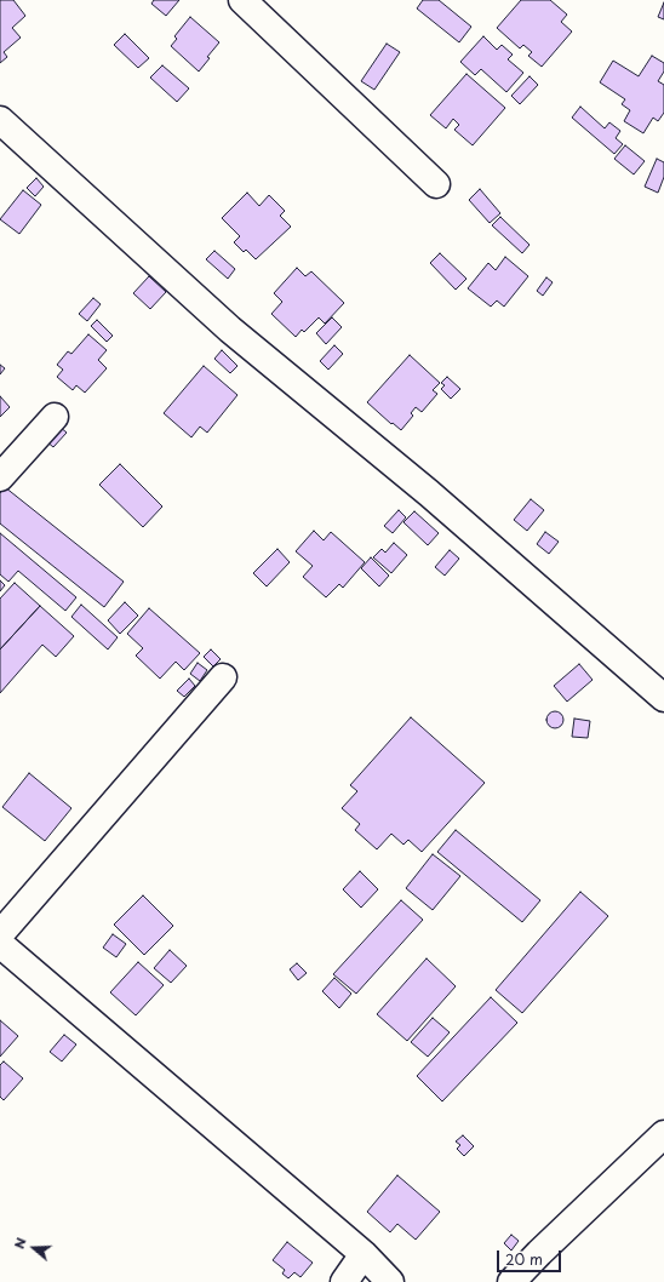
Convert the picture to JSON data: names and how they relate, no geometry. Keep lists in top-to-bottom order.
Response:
{
  "scale_bar": "20 m",
  "north": "left"
}
